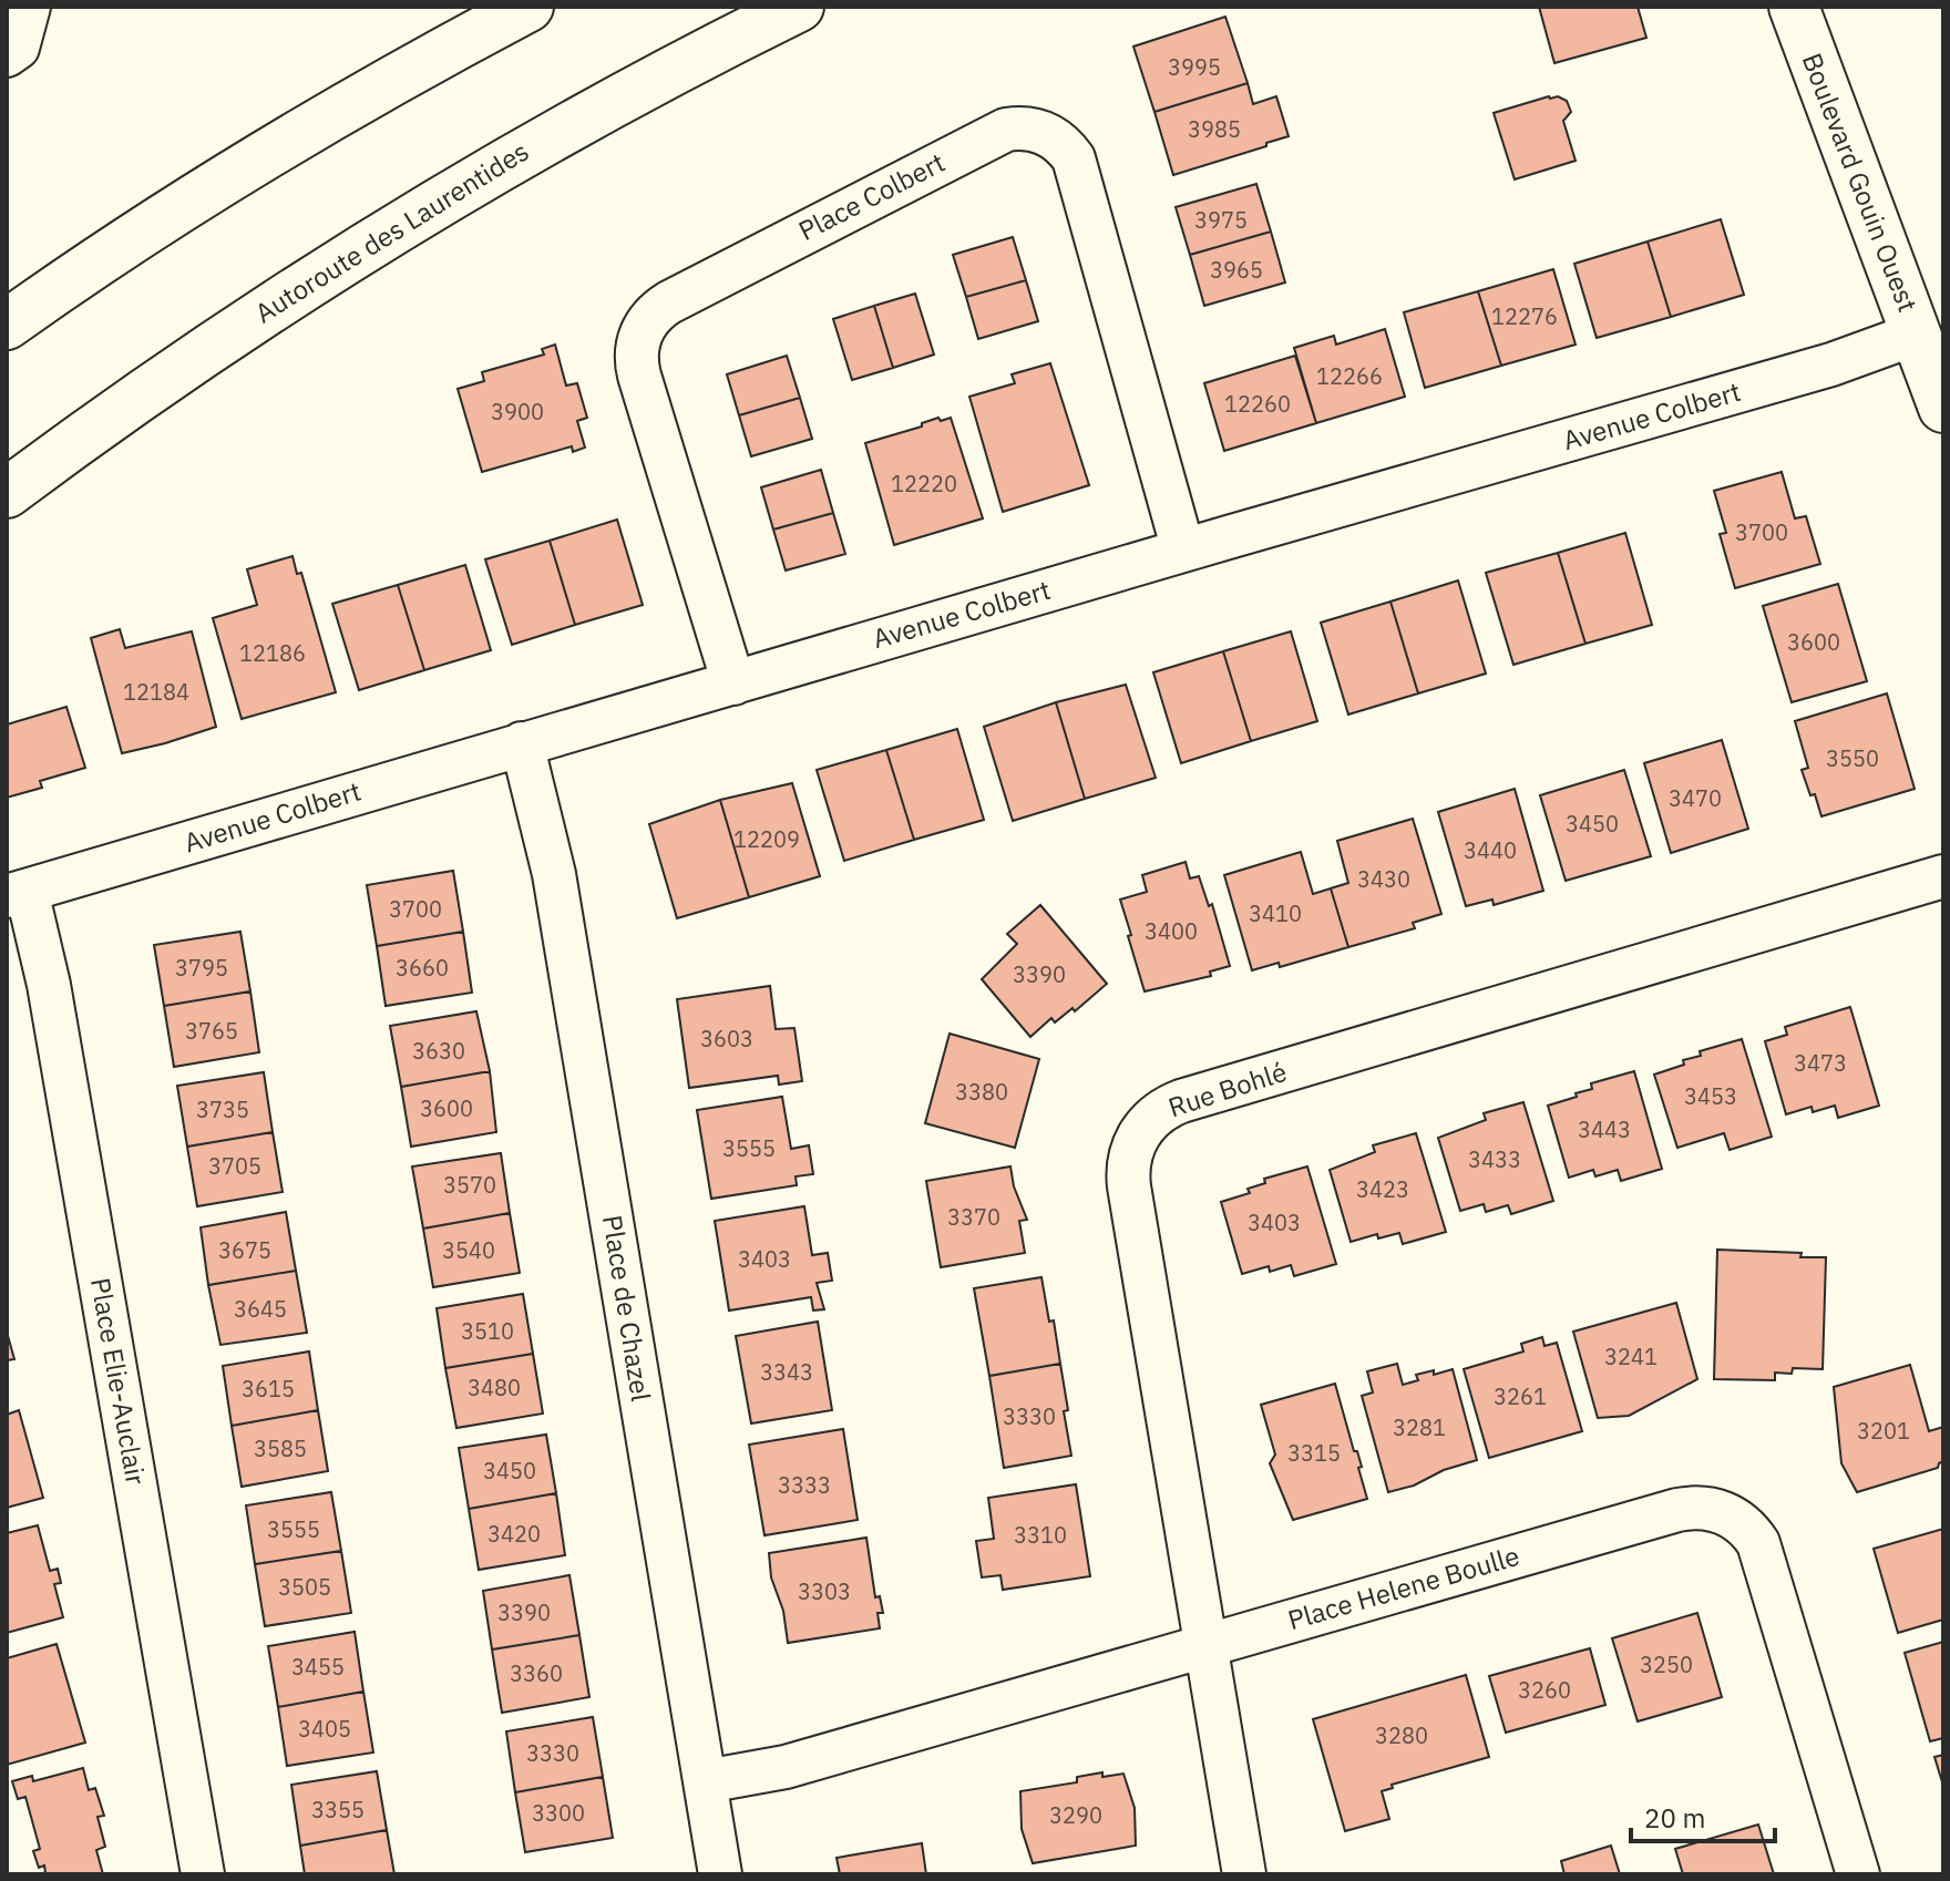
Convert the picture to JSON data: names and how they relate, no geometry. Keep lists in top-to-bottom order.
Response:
{
  "streets": {
    "main road": ["Boulevard Gouin Ouest", "Autoroute des Laurentides"],
    "street": [
      "Place Colbert",
      "Avenue Colbert",
      "Rue Bohlé",
      "Place de Chazel",
      "Place Elie-Auclair",
      "Place Helene Boulle"
    ]
  },
  "crossings": [
    ["Boulevard Gouin Ouest", "Avenue Colbert"],
    ["Place Colbert", "Avenue Colbert"],
    ["Avenue Colbert", "Place de Chazel"],
    ["Avenue Colbert", "Place Elie-Auclair"],
    ["Rue Bohlé", "Place Helene Boulle"],
    ["Place de Chazel", "Place Helene Boulle"]
  ],
  "house_numbers": [
    "3995",
    "3985",
    "3975",
    "3965",
    "12276",
    "12266",
    "12260",
    "3900",
    "12220",
    "3700",
    "3600",
    "12186",
    "12184",
    "3550",
    "3470",
    "3450",
    "12209",
    "3440",
    "3430",
    "3700",
    "3410",
    "3400",
    "3795",
    "3660",
    "3390",
    "3765",
    "3603",
    "3630",
    "3473",
    "3380",
    "3453",
    "3600",
    "3735",
    "3443",
    "3555",
    "3433",
    "3705",
    "3570",
    "3423",
    "3370",
    "3403",
    "3675",
    "3540",
    "3403",
    "3645",
    "3510",
    "3241",
    "3343",
    "3480",
    "3615",
    "3261",
    "3330",
    "3281",
    "3201",
    "3585",
    "3315",
    "3450",
    "3333",
    "3555",
    "3420",
    "3310",
    "3505",
    "3303",
    "3390",
    "3250",
    "3455",
    "3360",
    "3260",
    "3405",
    "3280",
    "3330",
    "3355",
    "3300",
    "3290"
  ],
  "scale_bar": "20 m"
}
